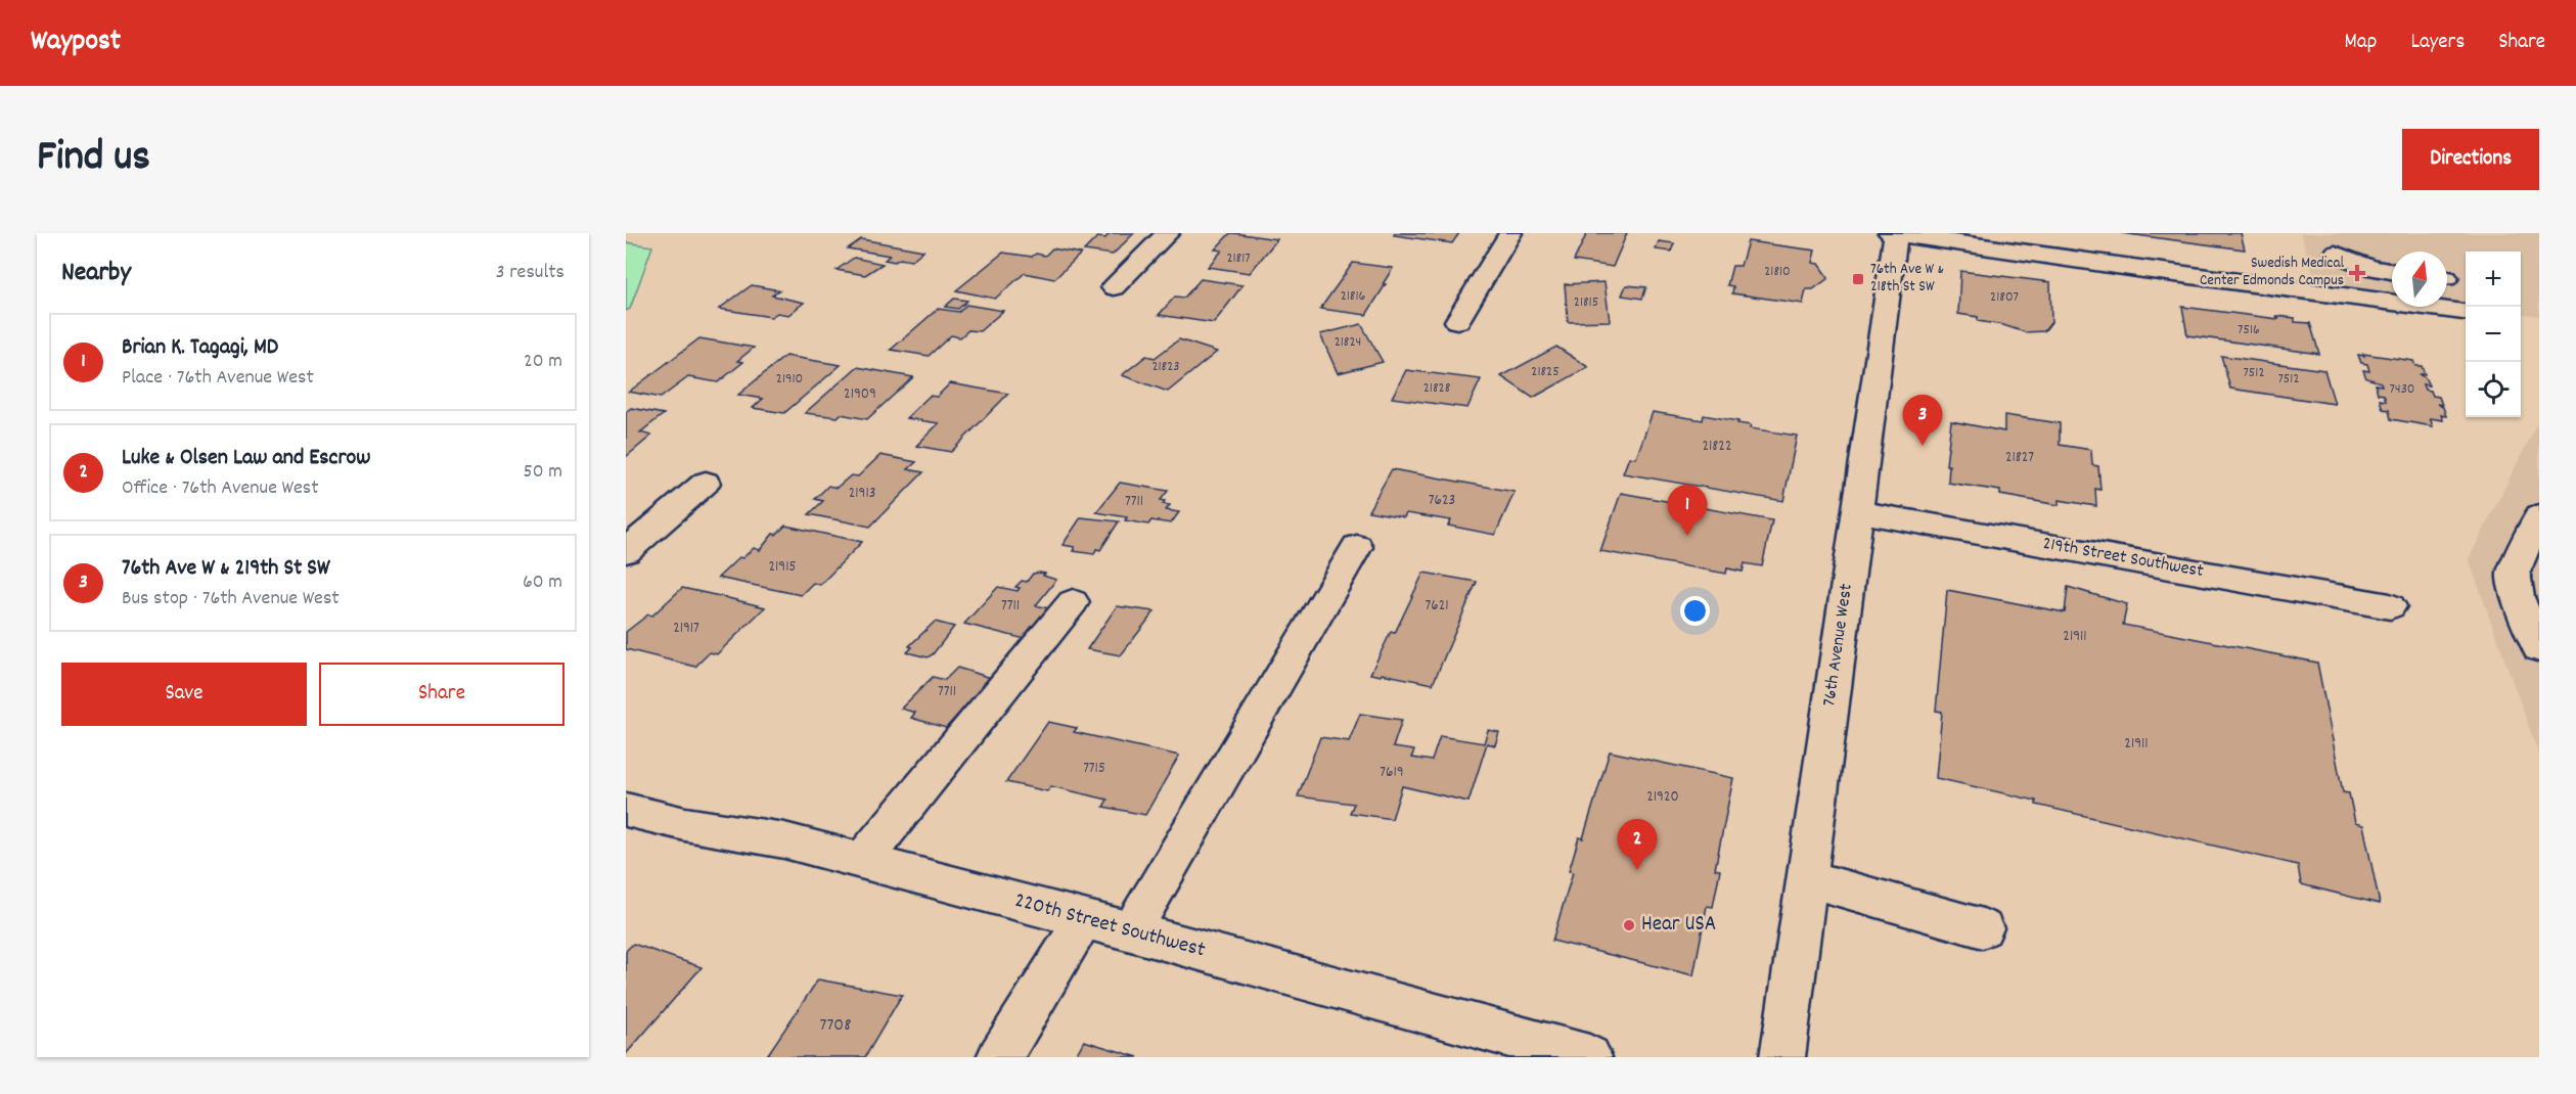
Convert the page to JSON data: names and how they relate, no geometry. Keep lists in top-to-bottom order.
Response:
{
  "streets": {
    "street": ["219th Street Southwest", "76th Avenue West", "220th Street Southwest"]
  },
  "crossings": [
    ["219th Street Southwest", "76th Avenue West"]
  ],
  "places": {
    "health": ["Swedish Medical Center Edmonds Campus"],
    "transit": ["76th Ave W & 218th St SW"],
    "other": ["Hear USA"]
  },
  "house_numbers": [
    "21817",
    "21810",
    "21816",
    "21807",
    "21815",
    "7516",
    "21824",
    "21823",
    "21825",
    "7512",
    "21910",
    "7512",
    "21828",
    "7430",
    "21909",
    "21822",
    "21827",
    "21913",
    "7623",
    "7711",
    "21915",
    "7711",
    "7621",
    "21917",
    "21911",
    "7711",
    "21911",
    "7715",
    "7619",
    "21920",
    "7708"
  ],
  "north": "top",
  "page": {
    "header": "Waypost",
    "nav": ["Map", "Layers", "Share"],
    "title": "Find us",
    "buttons": [
      "Directions",
      ["Save", "Share"]
    ],
    "heading": ["Nearby", "3 results"],
    "map_buttons": ["+", "−"],
    "list": [
      {
        "mark": "1",
        "name": "Brian K. Tagagi, MD",
        "note": "Place · 76th Avenue West",
        "value": "20 m"
      },
      {
        "mark": "2",
        "name": "Luke & Olsen Law and Escrow",
        "note": "Office · 76th Avenue West",
        "value": "50 m"
      },
      {
        "mark": "3",
        "name": "76th Ave W & 219th St SW",
        "note": "Bus stop · 76th Avenue West",
        "value": "60 m"
      }
    ],
    "pins": ["3", "1", "2"]
  }
}
